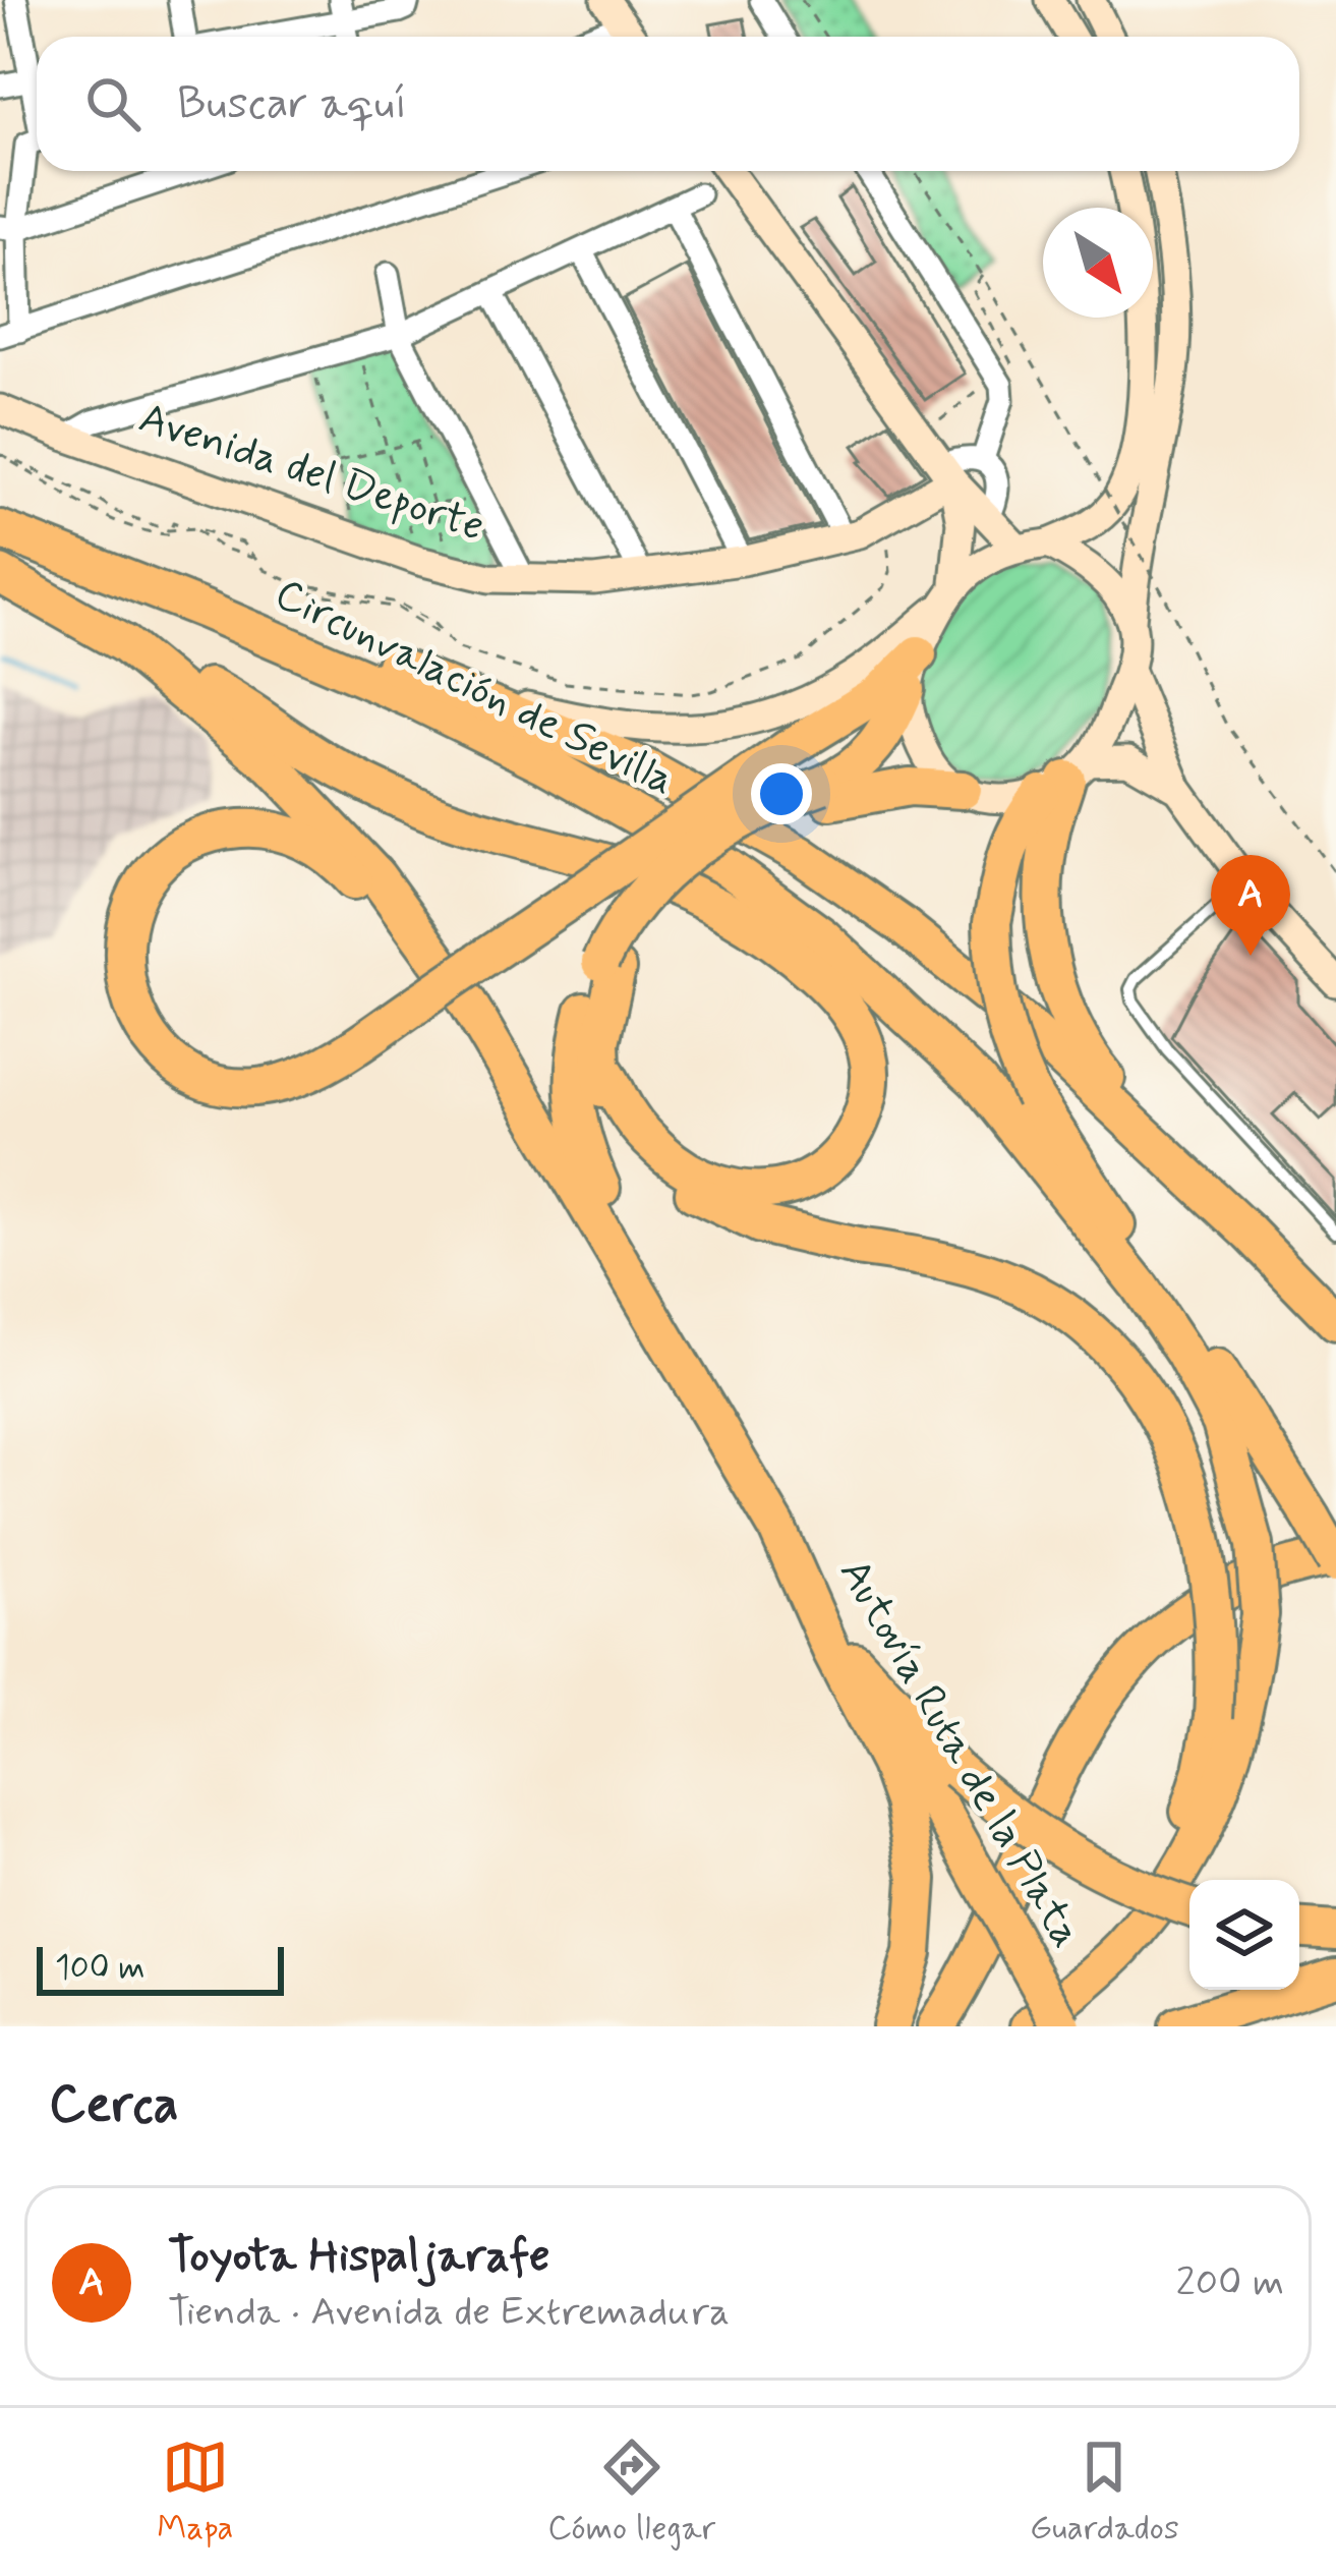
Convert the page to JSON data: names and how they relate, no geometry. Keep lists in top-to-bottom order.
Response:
{
  "streets": {
    "highway": ["Circunvalación de Sevilla", "Autovía Ruta de la Plata"],
    "main road": ["Avenida del Deporte"]
  },
  "crossings": [
    ["Circunvalación de Sevilla", "Autovía Ruta de la Plata"]
  ],
  "scale_bar": "100 m",
  "north": "bottom right",
  "page": {
    "search": "Buscar aquí",
    "pins": "A",
    "scale": "100 m",
    "heading": "Cerca",
    "list": [
      {
        "mark": "A",
        "name": "Toyota Hispaljarafe",
        "note": "Tienda · Avenida de Extremadura",
        "value": "200 m"
      }
    ],
    "nav": ["Mapa", "Cómo llegar", "Guardados"]
  }
}
